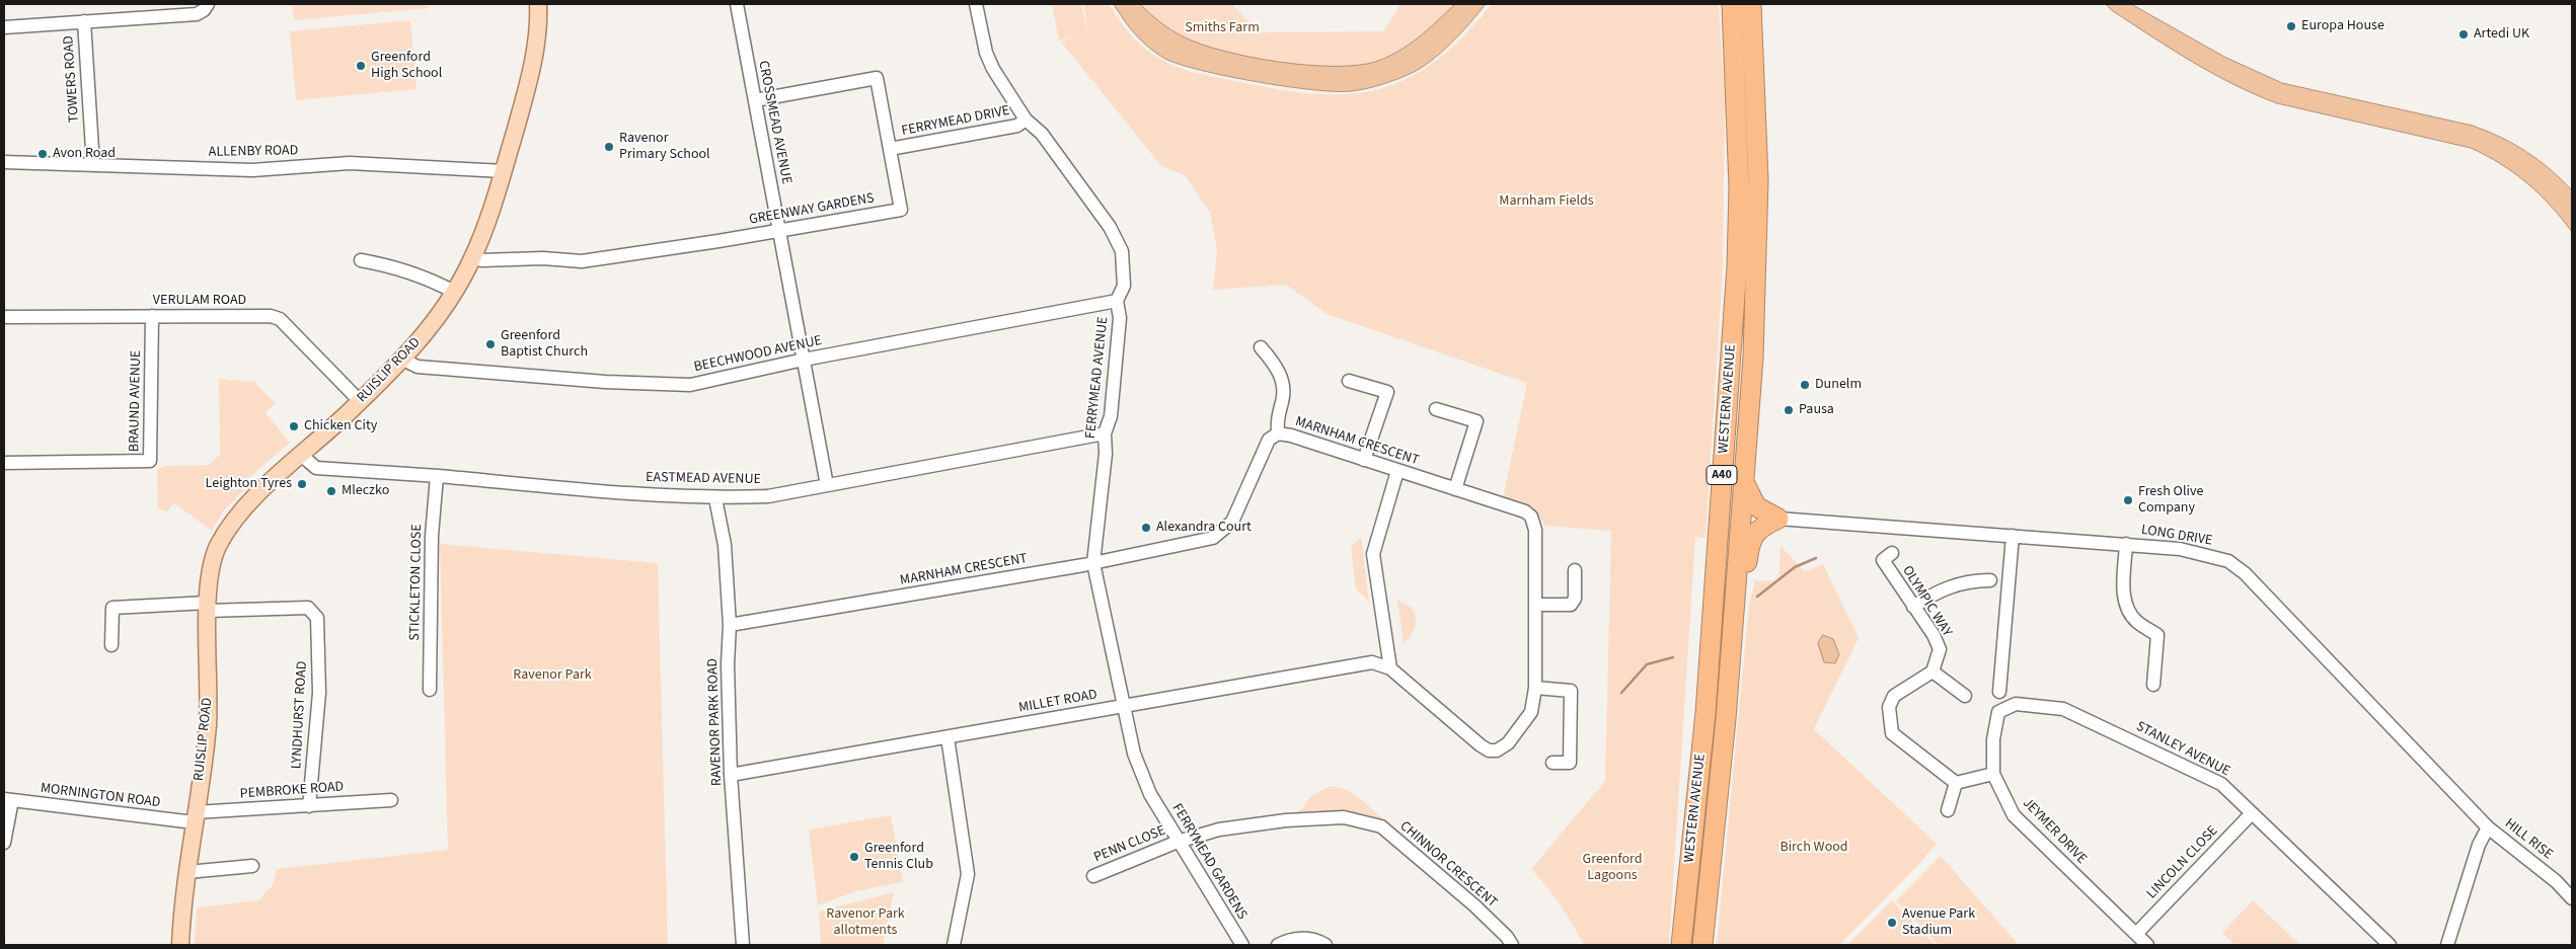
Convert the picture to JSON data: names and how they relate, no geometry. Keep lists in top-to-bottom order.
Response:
{
  "streets": {
    "highway": ["WESTERN AVENUE", "A40"],
    "main road": ["RUISLIP ROAD"],
    "street": [
      "TOWERS ROAD",
      "FERRYMEAD DRIVE",
      "CROSSMEAD AVENUE",
      "ALLENBY ROAD",
      "GREENWAY GARDENS",
      "VERULAM ROAD",
      "BEECHWOOD AVENUE",
      "FERRYMEAD AVENUE",
      "BRAUND AVENUE",
      "MARNHAM CRESCENT",
      "EASTMEAD AVENUE",
      "LONG DRIVE",
      "STICKLETON CLOSE",
      "OLYMPIC WAY",
      "MILLET ROAD",
      "LYNDHURST ROAD",
      "RAVENOR PARK ROAD",
      "STANLEY AVENUE",
      "PEMBROKE ROAD",
      "MORNINGTON ROAD",
      "JEYMER DRIVE",
      "HILL RISE",
      "PENN CLOSE",
      "FERRYMEAD GARDENS",
      "LINCOLN CLOSE",
      "CHINNOR CRESCENT"
    ]
  },
  "crossings": [
    ["TOWERS ROAD", "ALLENBY ROAD"],
    ["FERRYMEAD DRIVE", "GREENWAY GARDENS"],
    ["FERRYMEAD DRIVE", "FERRYMEAD AVENUE"],
    ["CROSSMEAD AVENUE", "GREENWAY GARDENS"],
    ["CROSSMEAD AVENUE", "BEECHWOOD AVENUE"],
    ["CROSSMEAD AVENUE", "EASTMEAD AVENUE"],
    ["ALLENBY ROAD", "RUISLIP ROAD"],
    ["GREENWAY GARDENS", "RUISLIP ROAD"],
    ["VERULAM ROAD", "RUISLIP ROAD"],
    ["VERULAM ROAD", "BRAUND AVENUE"],
    ["BEECHWOOD AVENUE", "RUISLIP ROAD"],
    ["BEECHWOOD AVENUE", "FERRYMEAD AVENUE"],
    ["RUISLIP ROAD", "EASTMEAD AVENUE"],
    ["RUISLIP ROAD", "LYNDHURST ROAD"],
    ["RUISLIP ROAD", "PEMBROKE ROAD"],
    ["RUISLIP ROAD", "MORNINGTON ROAD"],
    ["FERRYMEAD AVENUE", "MARNHAM CRESCENT"],
    ["FERRYMEAD AVENUE", "EASTMEAD AVENUE"],
    ["FERRYMEAD AVENUE", "MILLET ROAD"],
    ["FERRYMEAD AVENUE", "FERRYMEAD GARDENS"],
    ["MARNHAM CRESCENT", "MILLET ROAD"],
    ["MARNHAM CRESCENT", "RAVENOR PARK ROAD"],
    ["EASTMEAD AVENUE", "STICKLETON CLOSE"],
    ["EASTMEAD AVENUE", "RAVENOR PARK ROAD"],
    ["LONG DRIVE", "HILL RISE"],
    ["MILLET ROAD", "RAVENOR PARK ROAD"],
    ["LYNDHURST ROAD", "PEMBROKE ROAD"],
    ["STANLEY AVENUE", "JEYMER DRIVE"],
    ["STANLEY AVENUE", "LINCOLN CLOSE"],
    ["PEMBROKE ROAD", "MORNINGTON ROAD"],
    ["JEYMER DRIVE", "LINCOLN CLOSE"],
    ["PENN CLOSE", "FERRYMEAD GARDENS"],
    ["PENN CLOSE", "CHINNOR CRESCENT"],
    ["FERRYMEAD GARDENS", "CHINNOR CRESCENT"]
  ],
  "parks": [
    "Smiths Farm",
    "Marnham Fields",
    "Ravenor Park",
    "Birch Wood",
    "Greenford Lagoons",
    "Ravenor Park allotments"
  ],
  "places": [
    "Europa House",
    "Artedi UK",
    "Greenford High School",
    "Ravenor Primary School",
    "Avon Road",
    "Greenford Baptist Church",
    "Dunelm",
    "Pausa",
    "Chicken City",
    "Leighton Tyres",
    "Mleczko",
    "Fresh Olive Company",
    "Alexandra Court",
    "Greenford Tennis Club",
    "Avenue Park Stadium"
  ]
}
